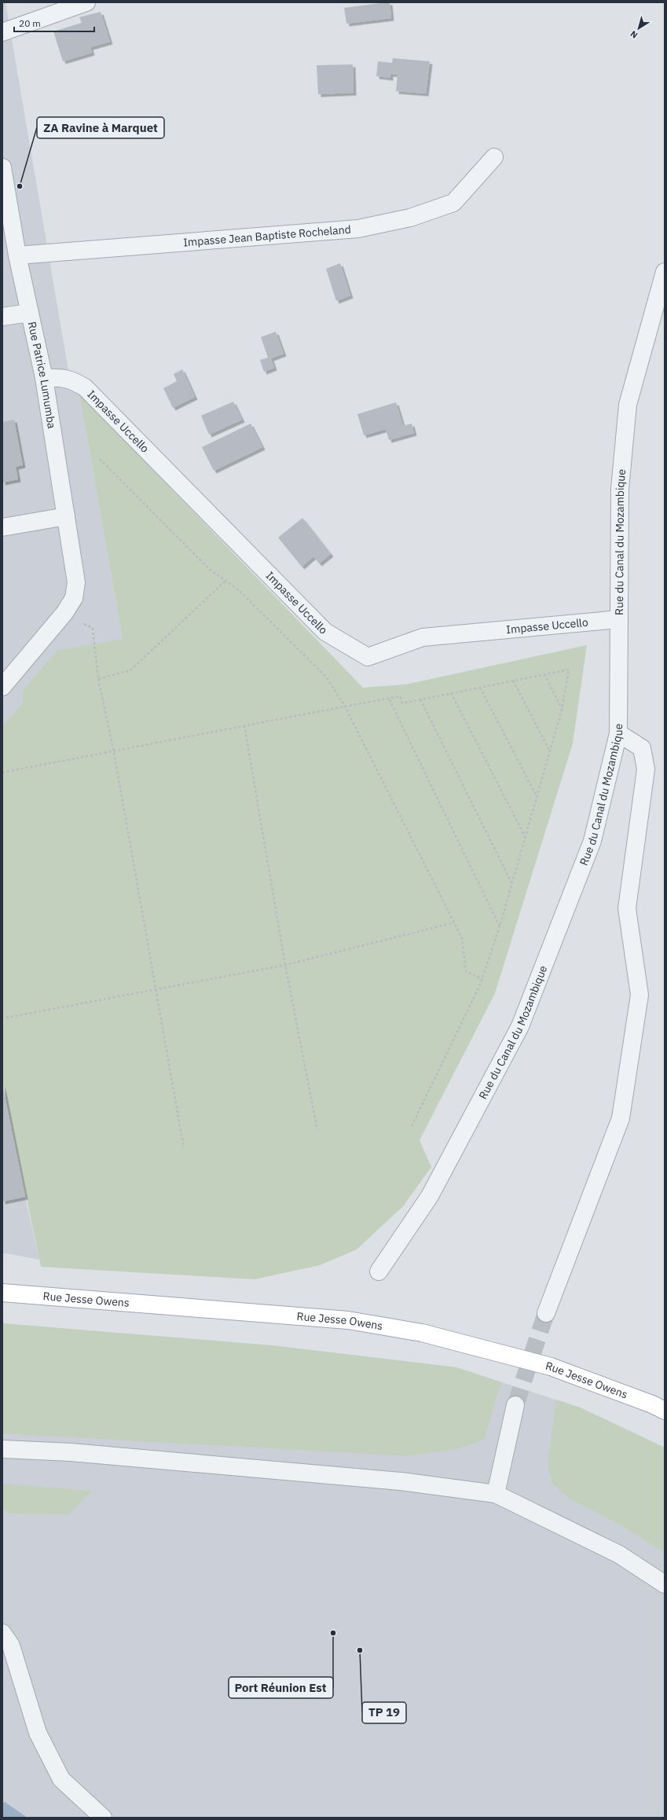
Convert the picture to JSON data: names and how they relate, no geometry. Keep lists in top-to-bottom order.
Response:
{
  "streets": {
    "main road": ["Rue Jesse Owens"],
    "street": [
      "Impasse Jean Baptiste Rocheland",
      "Rue Patrice Lumumba",
      "Impasse Uccello",
      "Rue du Canal du Mozambique"
    ]
  },
  "crossings": [
    ["Impasse Jean Baptiste Rocheland", "Rue Patrice Lumumba"],
    ["Rue Patrice Lumumba", "Impasse Uccello"],
    ["Impasse Uccello", "Rue du Canal du Mozambique"]
  ],
  "places": ["ZA Ravine à Marquet", "Port Réunion Est", "TP 19"],
  "scale_bar": "20 m",
  "north": "bottom left"
}
